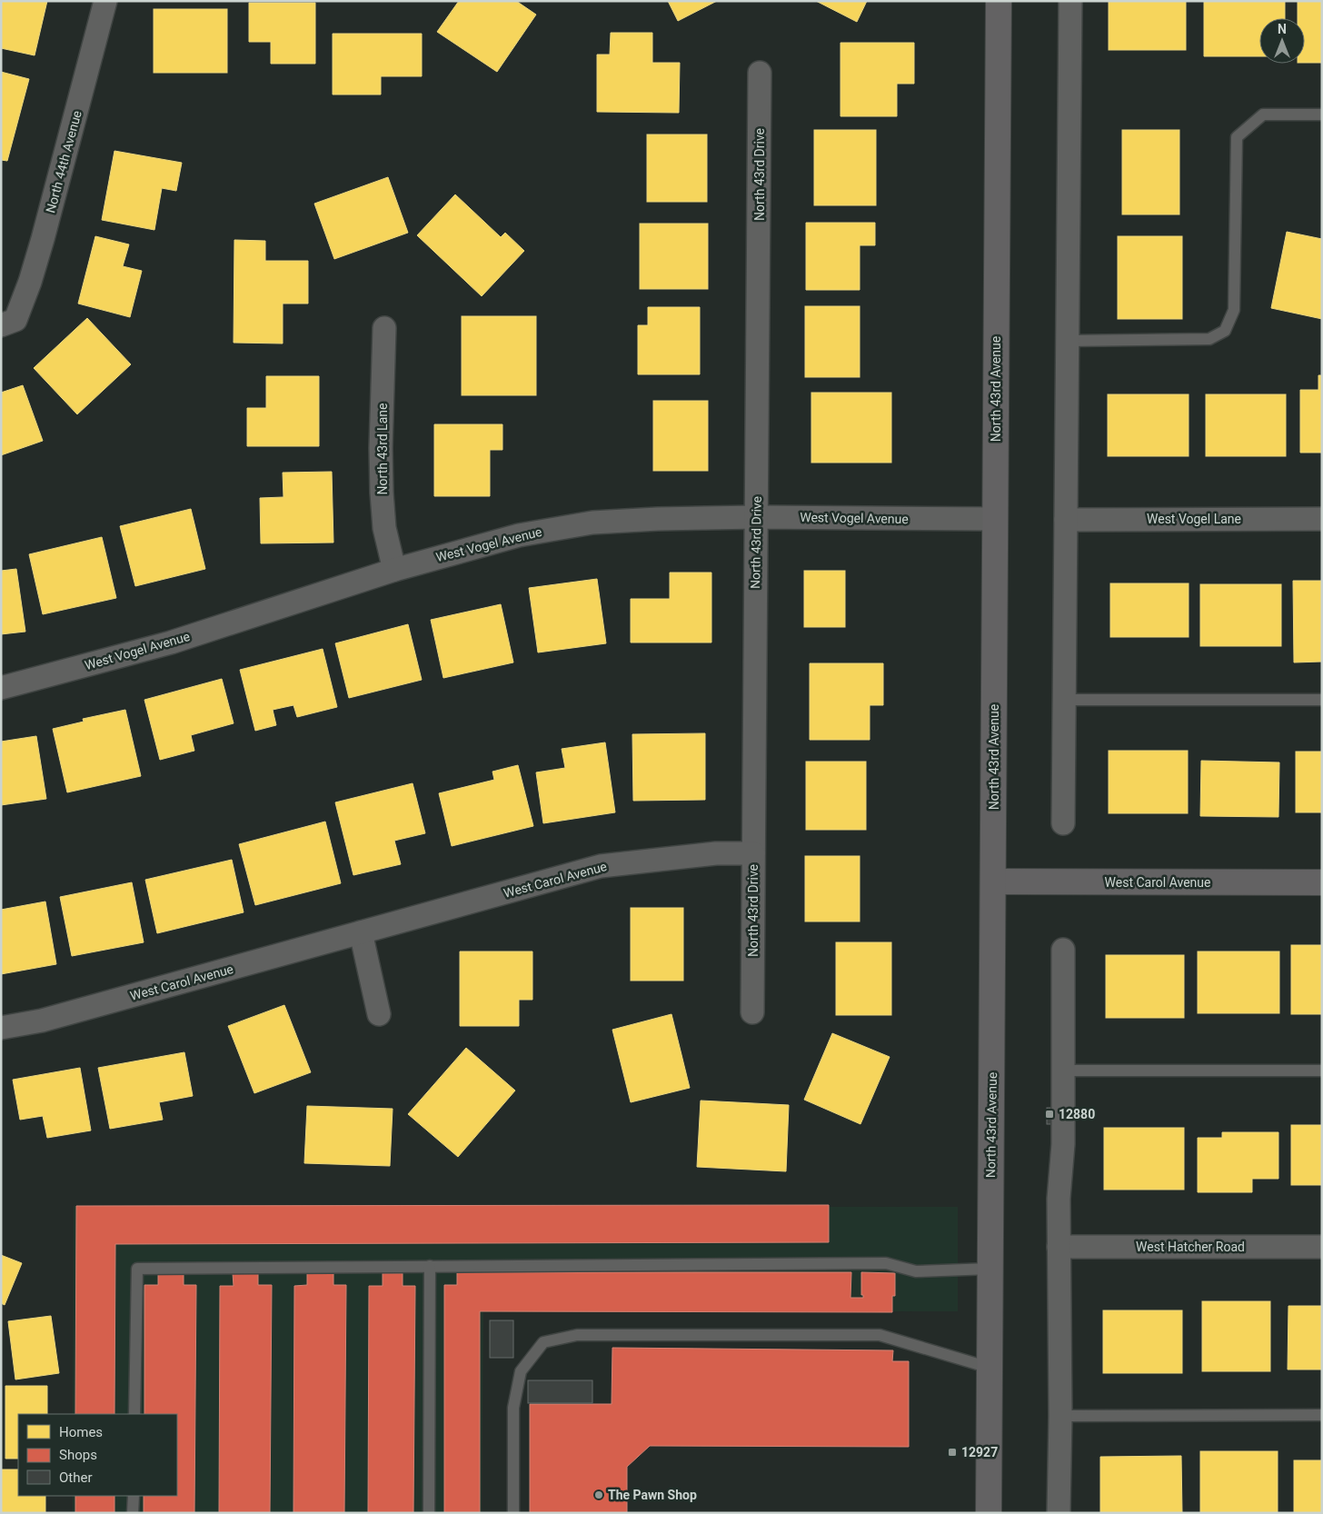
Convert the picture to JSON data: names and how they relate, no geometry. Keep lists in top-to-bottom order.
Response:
{
  "streets": {
    "main road": ["North 43rd Avenue", "West Carol Avenue"],
    "street": [
      "North 44th Avenue",
      "North 43rd Drive",
      "North 43rd Lane",
      "West Vogel Avenue",
      "West Vogel Lane",
      "West Hatcher Road"
    ]
  },
  "crossings": [
    ["North 43rd Drive", "West Vogel Avenue"],
    ["North 43rd Drive", "West Carol Avenue"],
    ["North 43rd Avenue", "West Vogel Avenue"],
    ["North 43rd Avenue", "West Carol Avenue"],
    ["North 43rd Lane", "West Vogel Avenue"]
  ],
  "places": {
    "transit": ["12880", "12927"],
    "other": ["The Pawn Shop"]
  },
  "legend": ["Homes", "Shops", "Other"],
  "north": "top"
}
